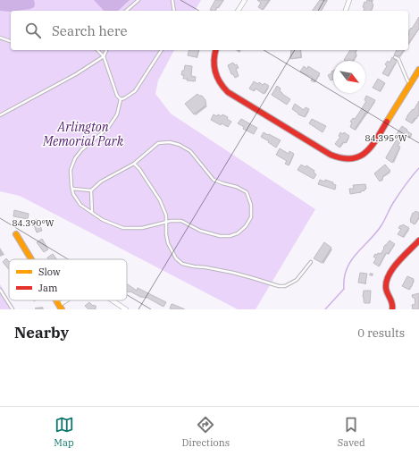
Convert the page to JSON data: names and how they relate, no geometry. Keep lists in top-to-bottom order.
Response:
{
  "parks": ["Arlington Memorial Park"],
  "legend": ["Slow", "Jam"],
  "north": "bottom right",
  "page": {
    "search": "Search here",
    "heading": ["Nearby", "0 results"],
    "nav": ["Map", "Directions", "Saved"]
  },
  "coordinates": ["84.395°W", "84.390°W"]
}
